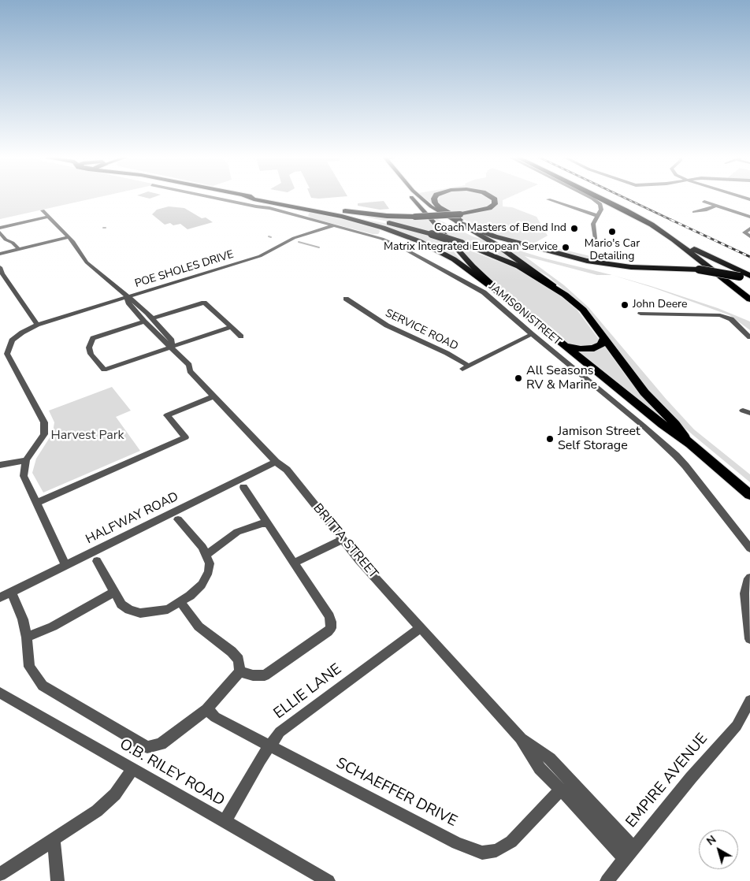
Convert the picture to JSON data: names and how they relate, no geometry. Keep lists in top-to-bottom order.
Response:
{
  "streets": {
    "street": [
      "POE SHOLES DRIVE",
      "JAMISON STREET",
      "SERVICE ROAD",
      "HALFWAY ROAD",
      "BRITTA STREET",
      "ELLIE LANE",
      "O.B. RILEY ROAD",
      "EMPIRE AVENUE",
      "SCHAEFFER DRIVE"
    ]
  },
  "crossings": [
    ["POE SHOLES DRIVE", "JAMISON STREET"],
    ["POE SHOLES DRIVE", "BRITTA STREET"],
    ["JAMISON STREET", "SERVICE ROAD"],
    ["HALFWAY ROAD", "BRITTA STREET"],
    ["BRITTA STREET", "ELLIE LANE"],
    ["BRITTA STREET", "EMPIRE AVENUE"],
    ["BRITTA STREET", "SCHAEFFER DRIVE"],
    ["ELLIE LANE", "O.B. RILEY ROAD"],
    ["ELLIE LANE", "SCHAEFFER DRIVE"]
  ],
  "parks": ["Harvest Park"],
  "places": [
    "Coach Masters of Bend Ind",
    "Mario's Car Detailing",
    "Matrix Integrated European Service",
    "John Deere",
    "All Seasons RV & Marine",
    "Jamison Street Self Storage"
  ],
  "north": "top left"
}
